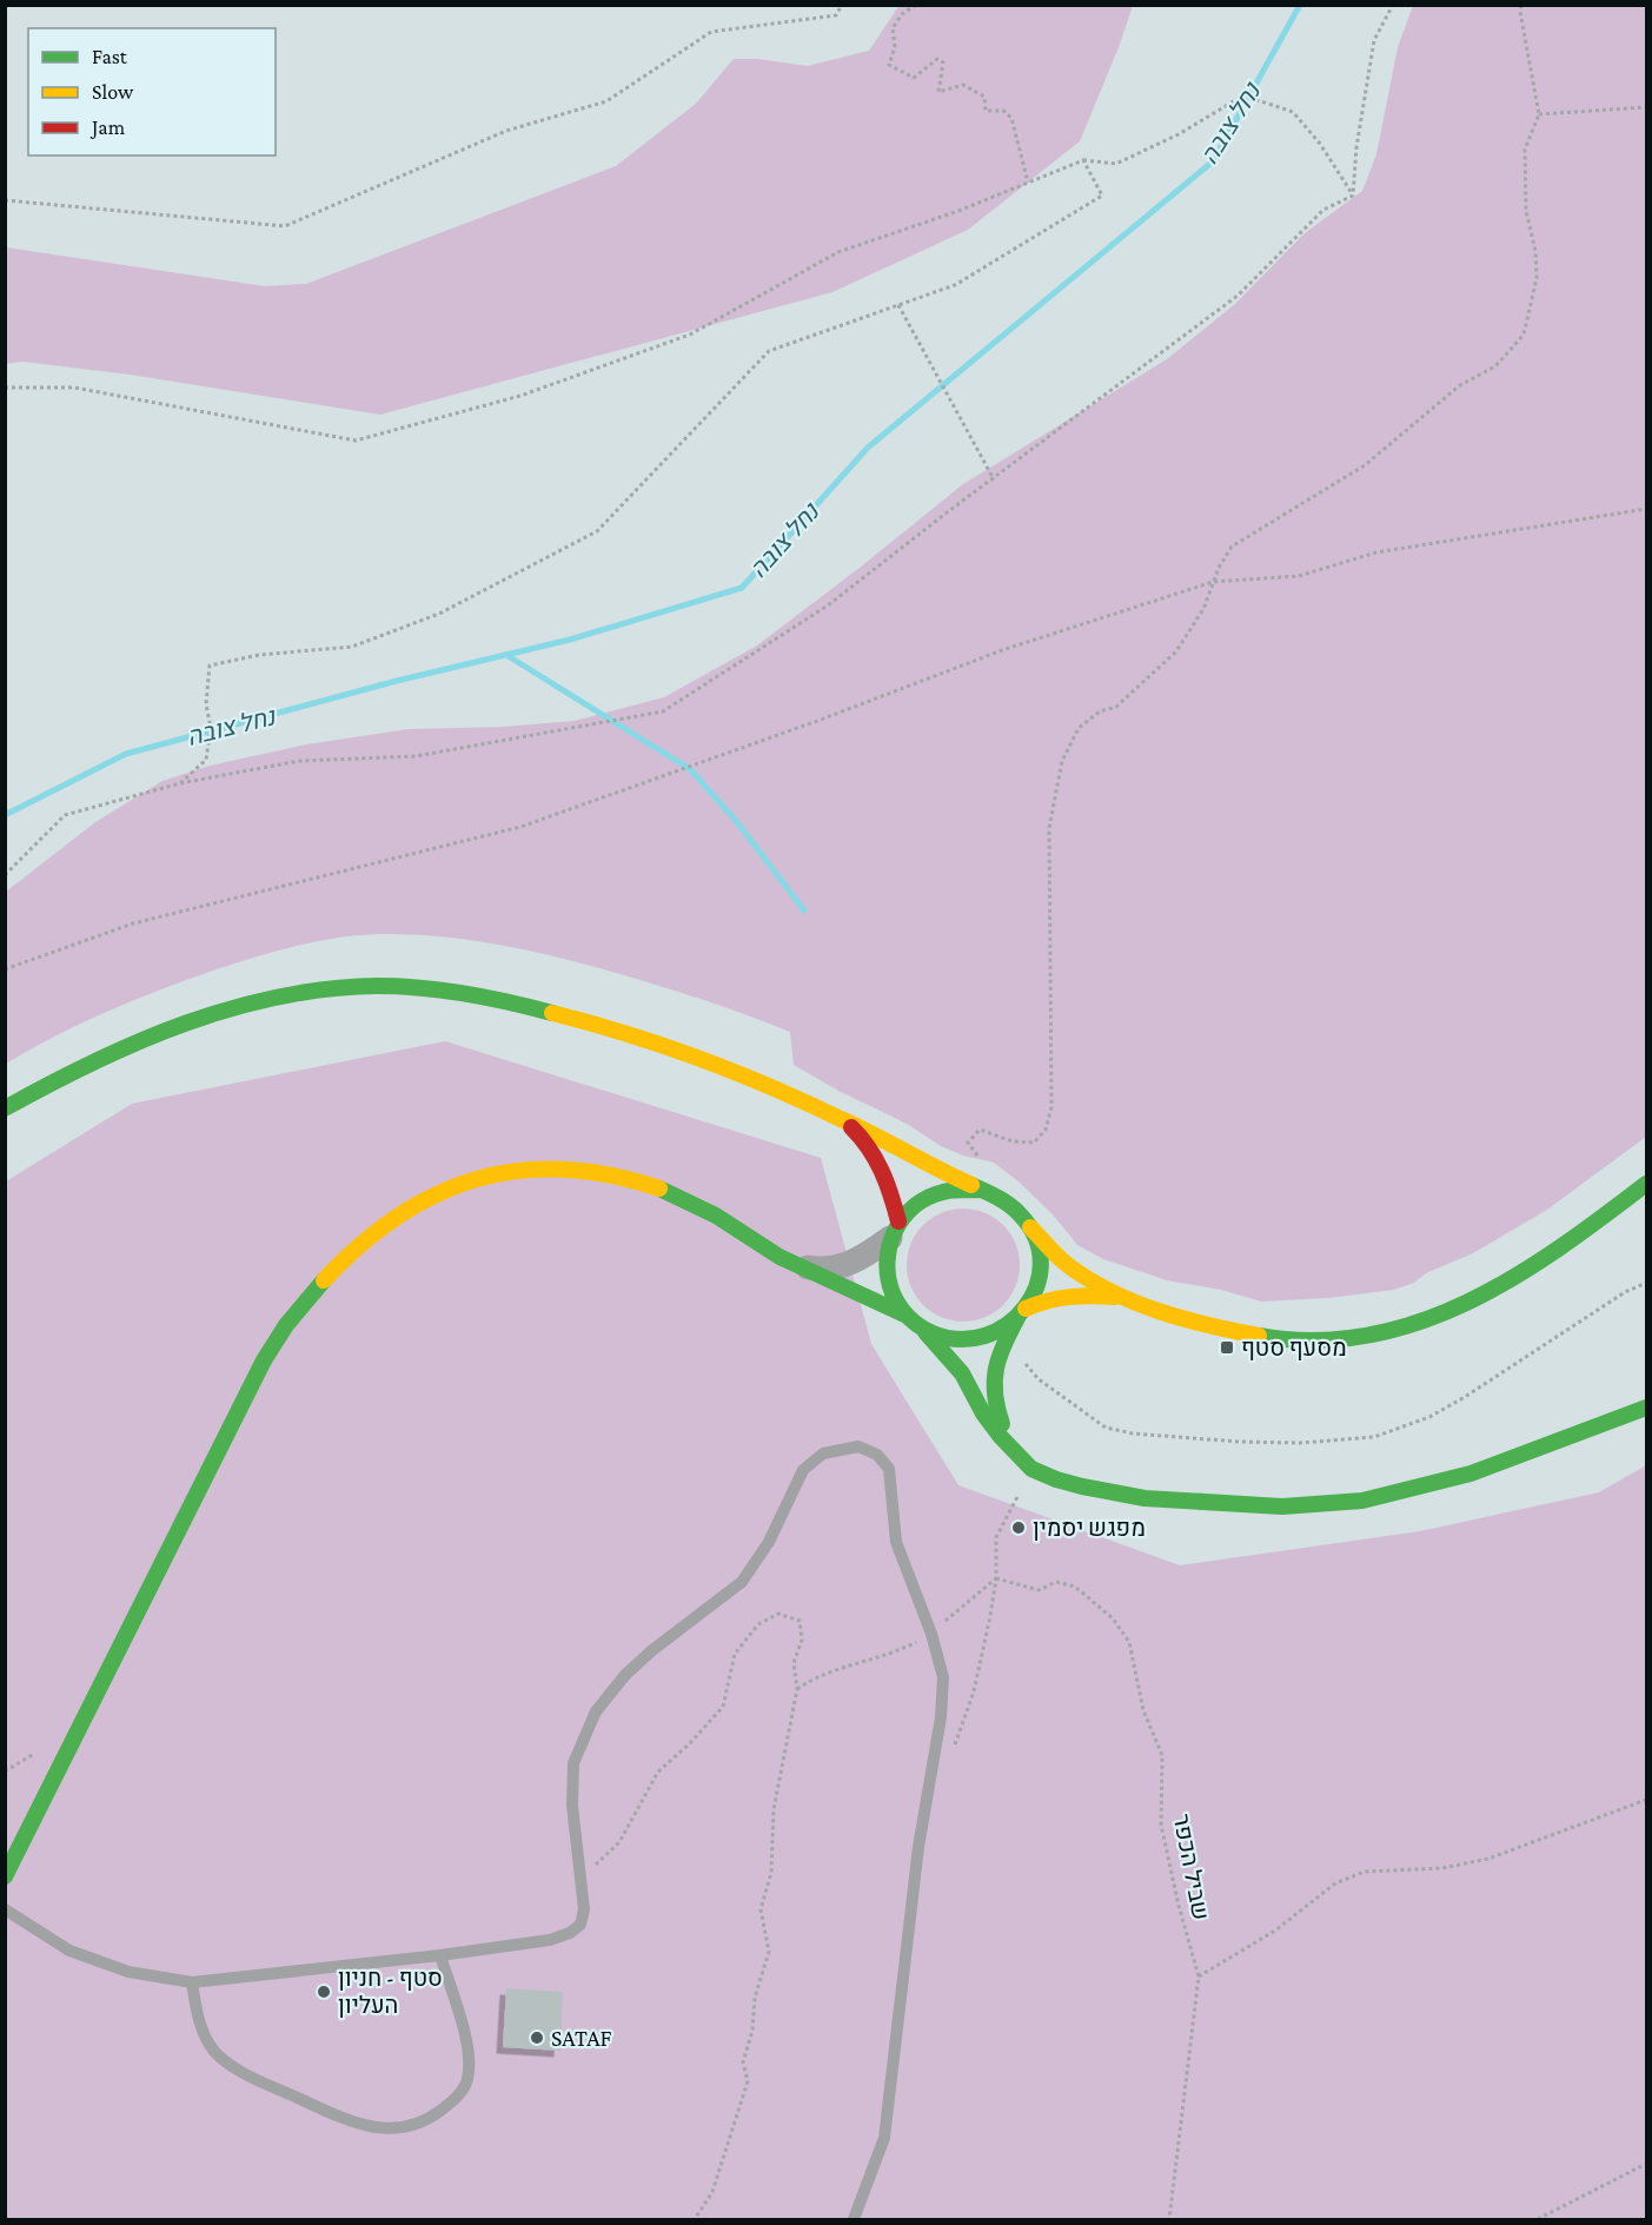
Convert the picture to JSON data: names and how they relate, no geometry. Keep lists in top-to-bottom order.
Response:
{
  "streets": {
    "path": ["שביל הכפר"]
  },
  "water": ["נחל צובה"],
  "places": {
    "transit": ["מסעף סטף"],
    "other": ["מפגש יסמין", "סטף - חניון העליון", "SATAF"]
  },
  "legend": ["Fast", "Slow", "Jam"]
}
